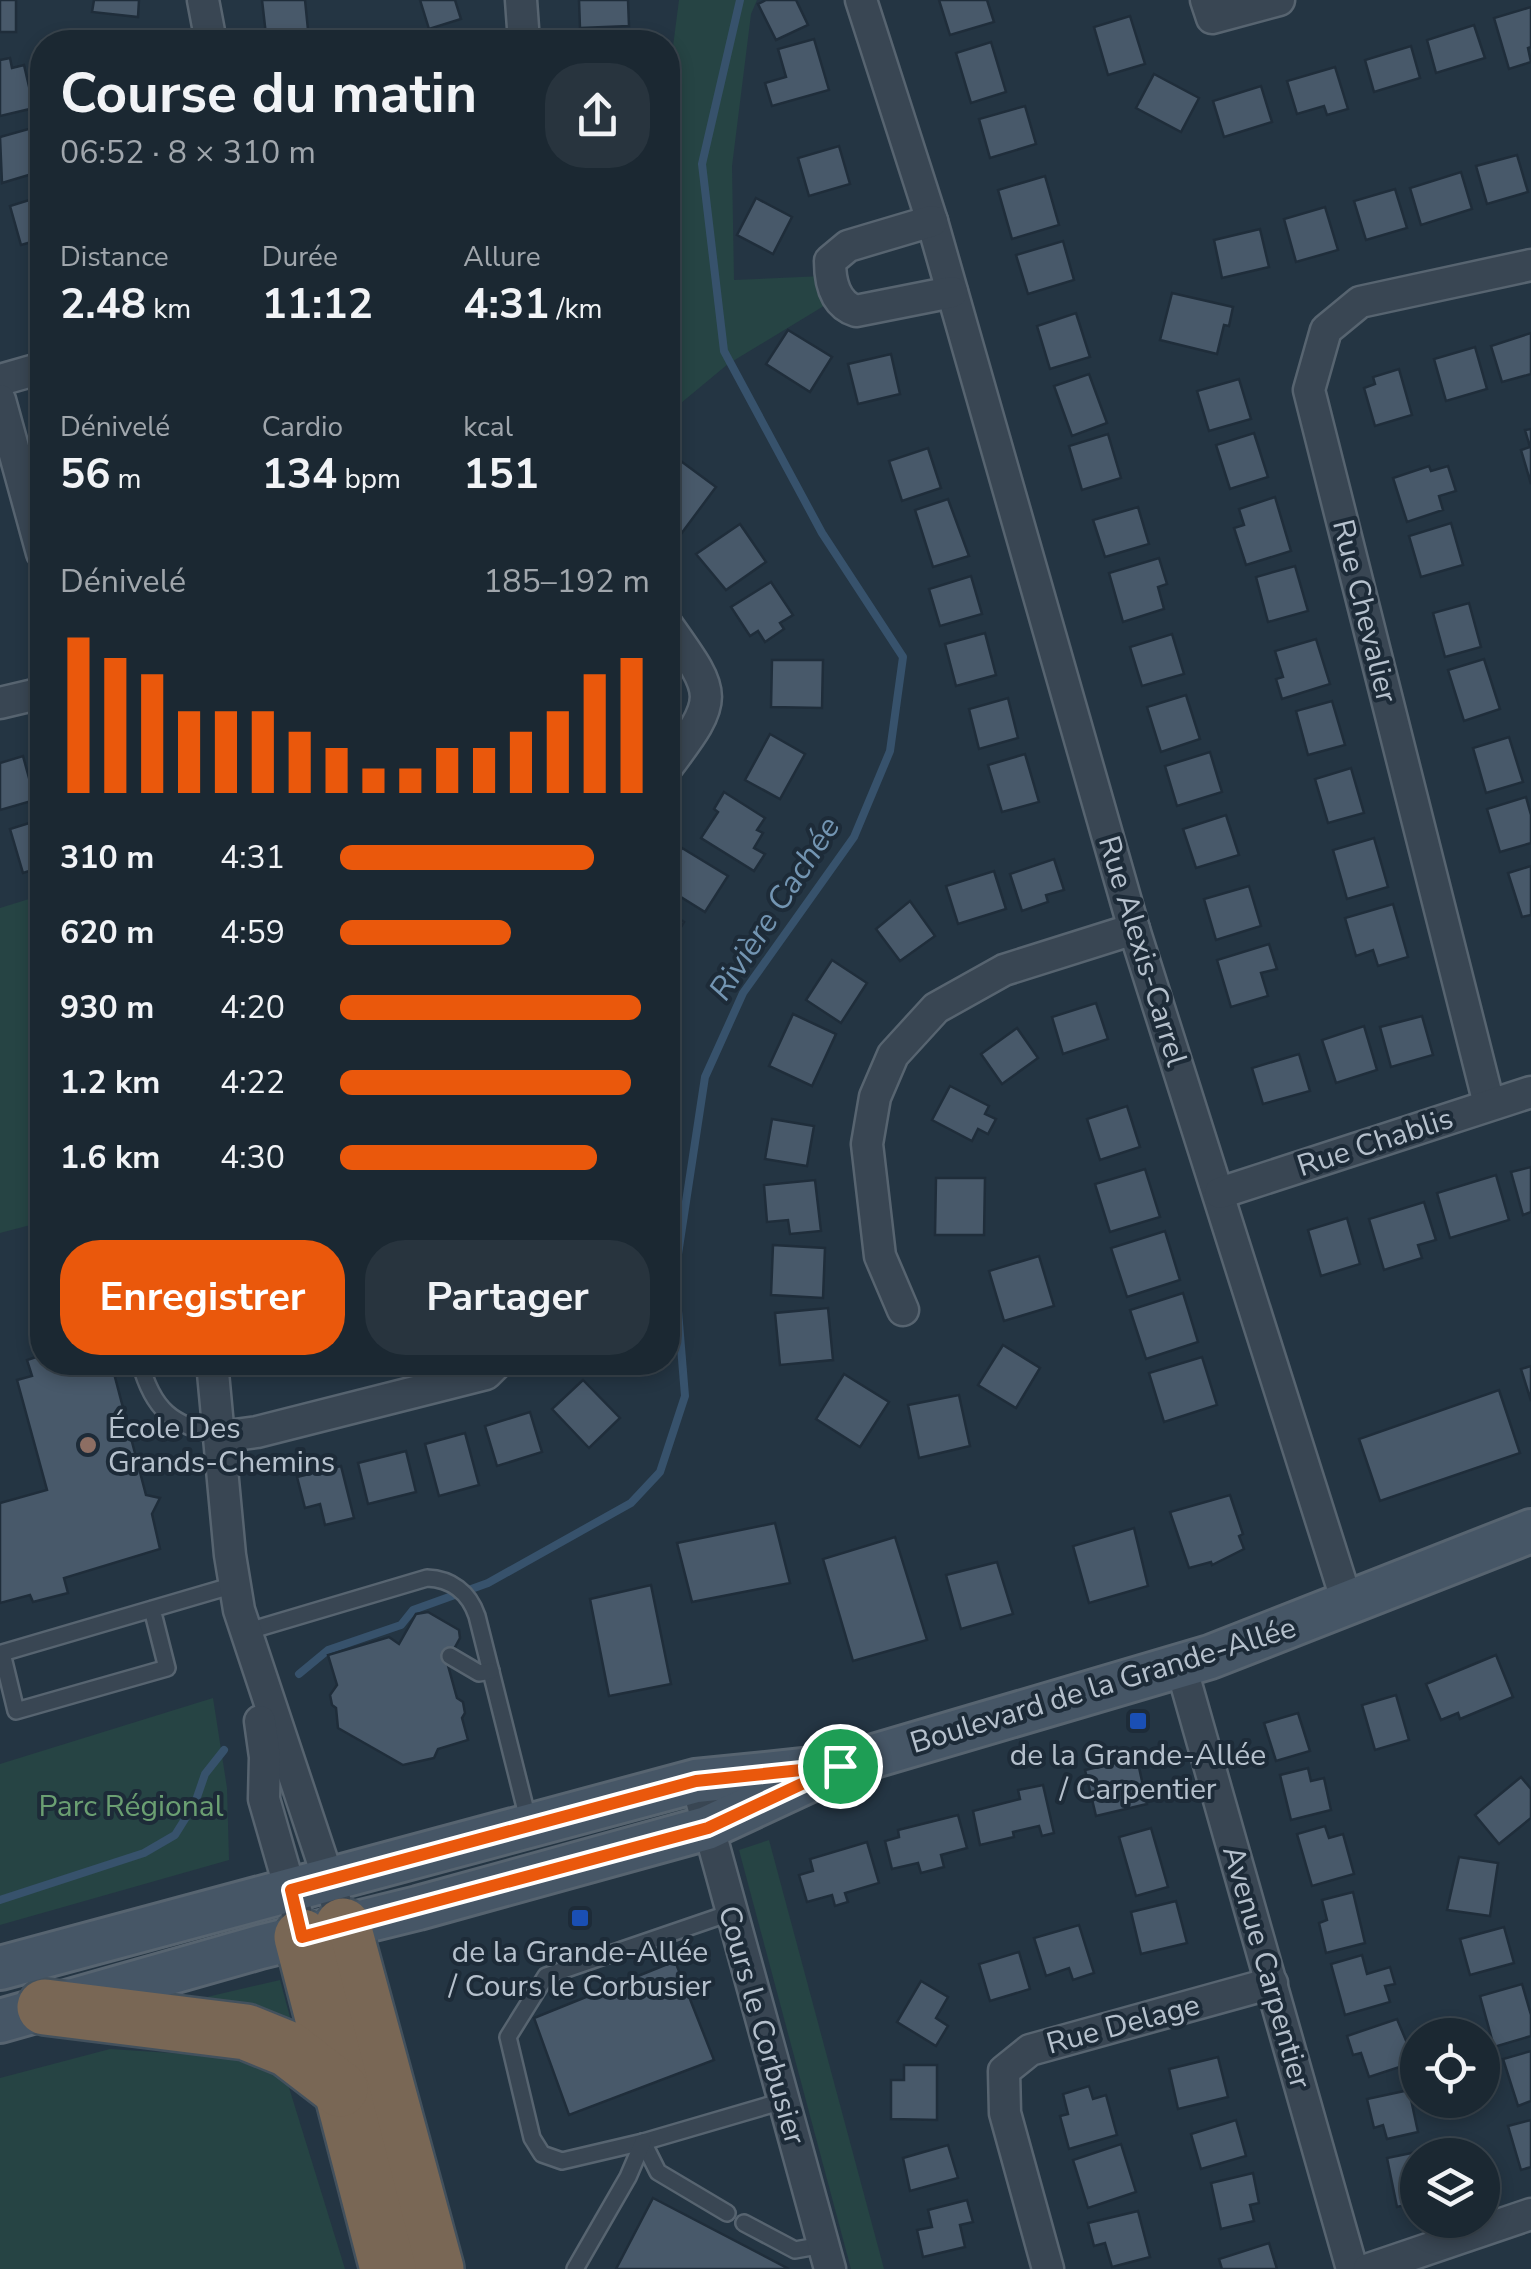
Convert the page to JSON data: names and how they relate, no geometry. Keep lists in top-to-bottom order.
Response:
{
  "streets": {
    "street": [
      "Rue Chevalier",
      "Rue Alexis-Carrel",
      "Rue Chablis",
      "Boulevard de la Grande-Allée",
      "Avenue Carpentier",
      "Rue Delage",
      "Cours le Corbusier"
    ]
  },
  "crossings": [
    ["Rue Chevalier", "Rue Chablis"],
    ["Rue Alexis-Carrel", "Rue Chablis"],
    ["Rue Alexis-Carrel", "Boulevard de la Grande-Allée"],
    ["Boulevard de la Grande-Allée", "Avenue Carpentier"],
    ["Boulevard de la Grande-Allée", "Cours le Corbusier"],
    ["Avenue Carpentier", "Rue Delage"]
  ],
  "water": ["Rivière Cachée"],
  "parks": ["Parc Régional"],
  "places": {
    "other": ["École Des Grands-Chemins"],
    "transit": ["de la Grande-Allée / Carpentier", "de la Grande-Allée / Cours le Corbusier"]
  },
  "page": {
    "heading": ["Course du matin", "06:52 · 8 × 310 m"],
    "stats": [
      ["Distance", "2.48 km"],
      ["Durée", "11:12"],
      ["Allure", "4:31 /km"],
      ["Dénivelé", "56 m"],
      ["Cardio", "134 bpm"],
      ["kcal", "151"]
    ],
    "chart": ["Dénivelé", "185–192 m"],
    "list": [
      {
        "name": "310 m",
        "note": "4:31"
      },
      {
        "name": "620 m",
        "note": "4:59"
      },
      {
        "name": "930 m",
        "note": "4:20"
      },
      {
        "name": "1.2 km",
        "note": "4:22"
      },
      {
        "name": "1.6 km",
        "note": "4:30"
      }
    ],
    "buttons": ["Enregistrer", "Partager"]
  }
}
